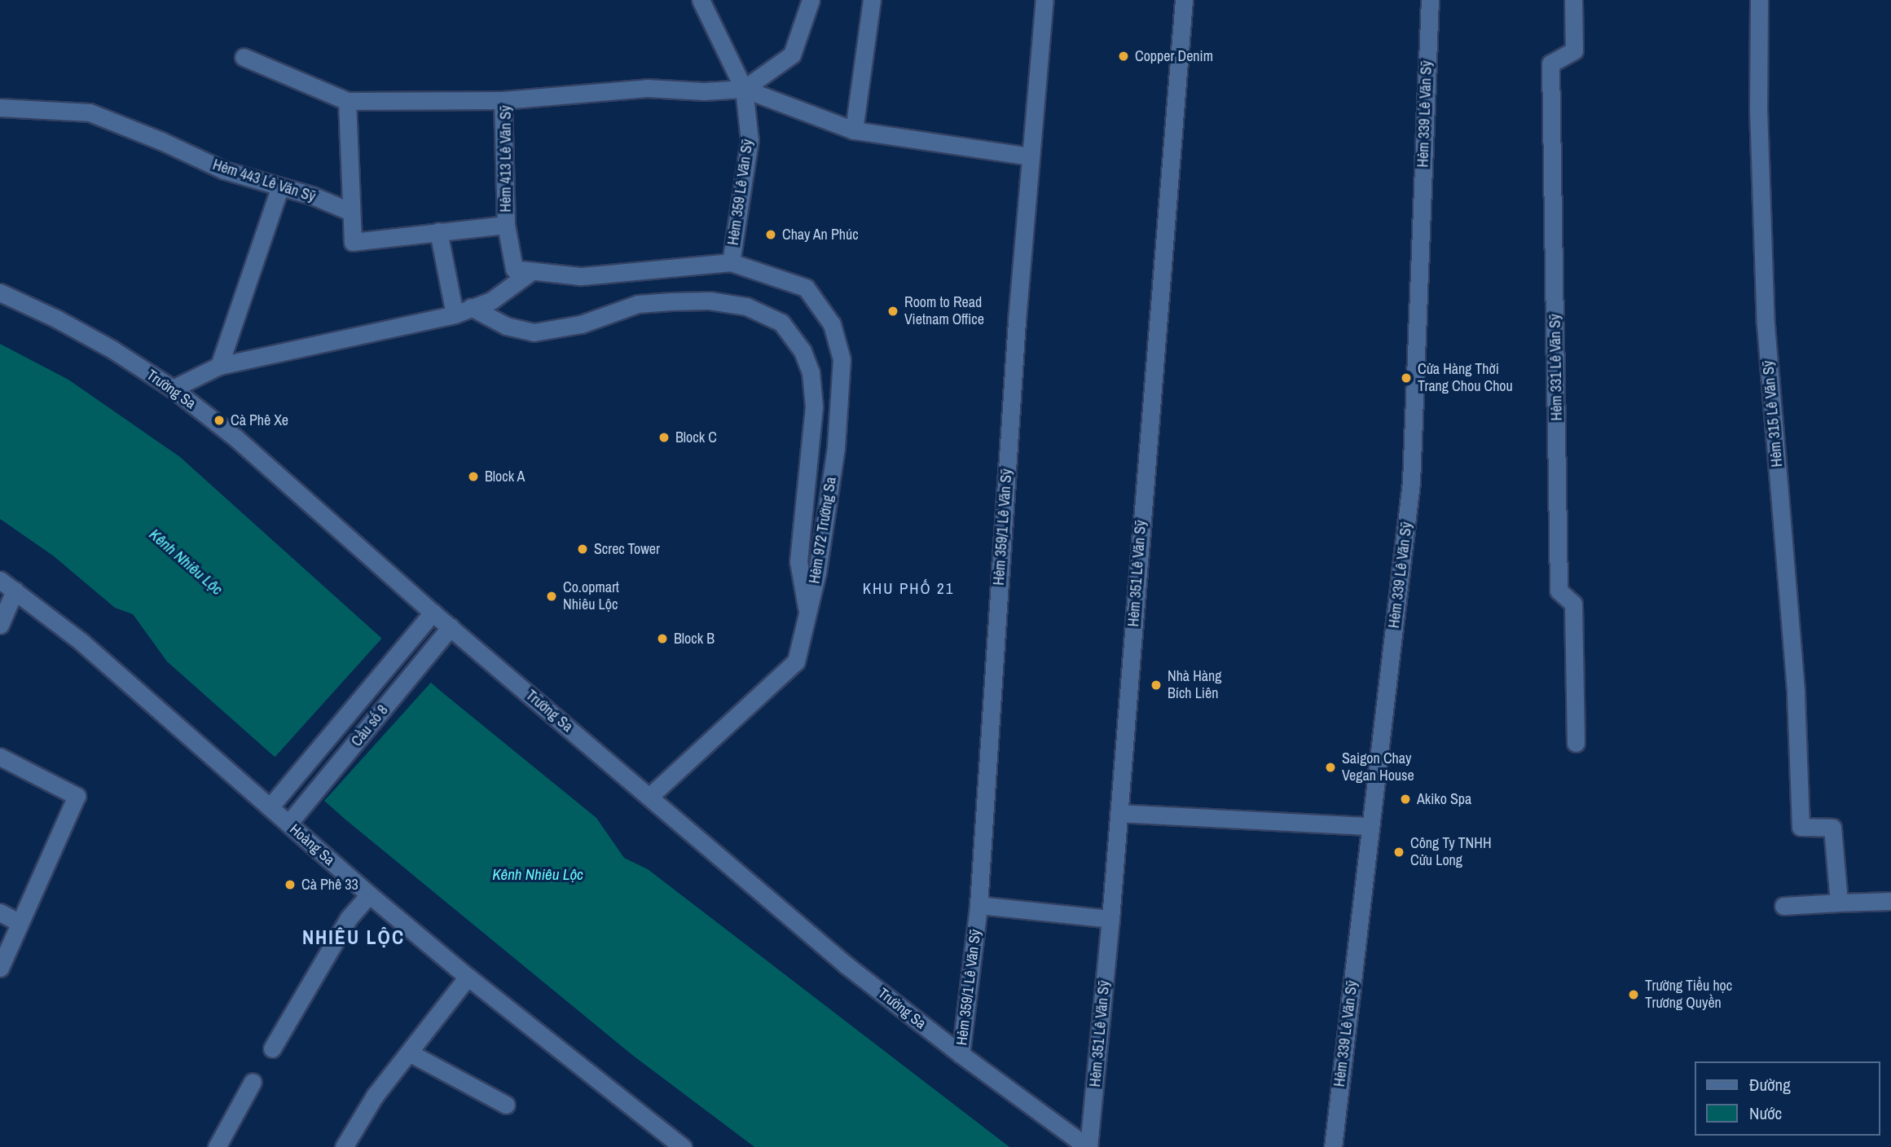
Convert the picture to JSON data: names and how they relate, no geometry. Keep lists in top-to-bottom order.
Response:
{
  "streets": {
    "street": [
      "Hẻm 339 Lê Văn Sỹ",
      "Hẻm 413 Lê Văn Sỹ",
      "Hẻm 443 Lê Văn Sỹ",
      "Hẻm 359 Lê Văn Sỹ",
      "Hẻm 331 Lê Văn Sỹ",
      "Trường Sa",
      "Hẻm 315 Lê Văn Sỹ",
      "Hẻm 359/1 Lê Văn Sỹ",
      "Hẻm 972 Trường Sa",
      "Hẻm 351 Lê Văn Sỹ",
      "Cầu số 8",
      "Hoàng Sa"
    ]
  },
  "crossings": [
    ["Hẻm 413 Lê Văn Sỹ", "Hẻm 359 Lê Văn Sỹ"],
    ["Hẻm 359 Lê Văn Sỹ", "Hẻm 972 Trường Sa"],
    ["Trường Sa", "Hẻm 359/1 Lê Văn Sỹ"],
    ["Trường Sa", "Hẻm 972 Trường Sa"],
    ["Trường Sa", "Hẻm 351 Lê Văn Sỹ"],
    ["Trường Sa", "Cầu số 8"],
    ["Cầu số 8", "Hoàng Sa"]
  ],
  "districts": ["KHU PHỐ 21", "NHIÊU LỘC"],
  "water": ["Kênh Nhiêu Lộc"],
  "places": [
    "Copper Denim",
    "Chay An Phúc",
    "Room to Read Vietnam Office",
    "Cửa Hàng Thời Trang Chou Chou",
    "Cà Phê Xe",
    "Block C",
    "Block A",
    "Screc Tower",
    "Co.opmart Nhiêu Lộc",
    "Block B",
    "Nhà Hàng Bích Liên",
    "Saigon Chay Vegan House",
    "Akiko Spa",
    "Công Ty TNHH Cửu Long",
    "Cà Phê 33",
    "Trường Tiểu học Trương Quyền"
  ],
  "legend": ["Đường", "Nước"]
}
